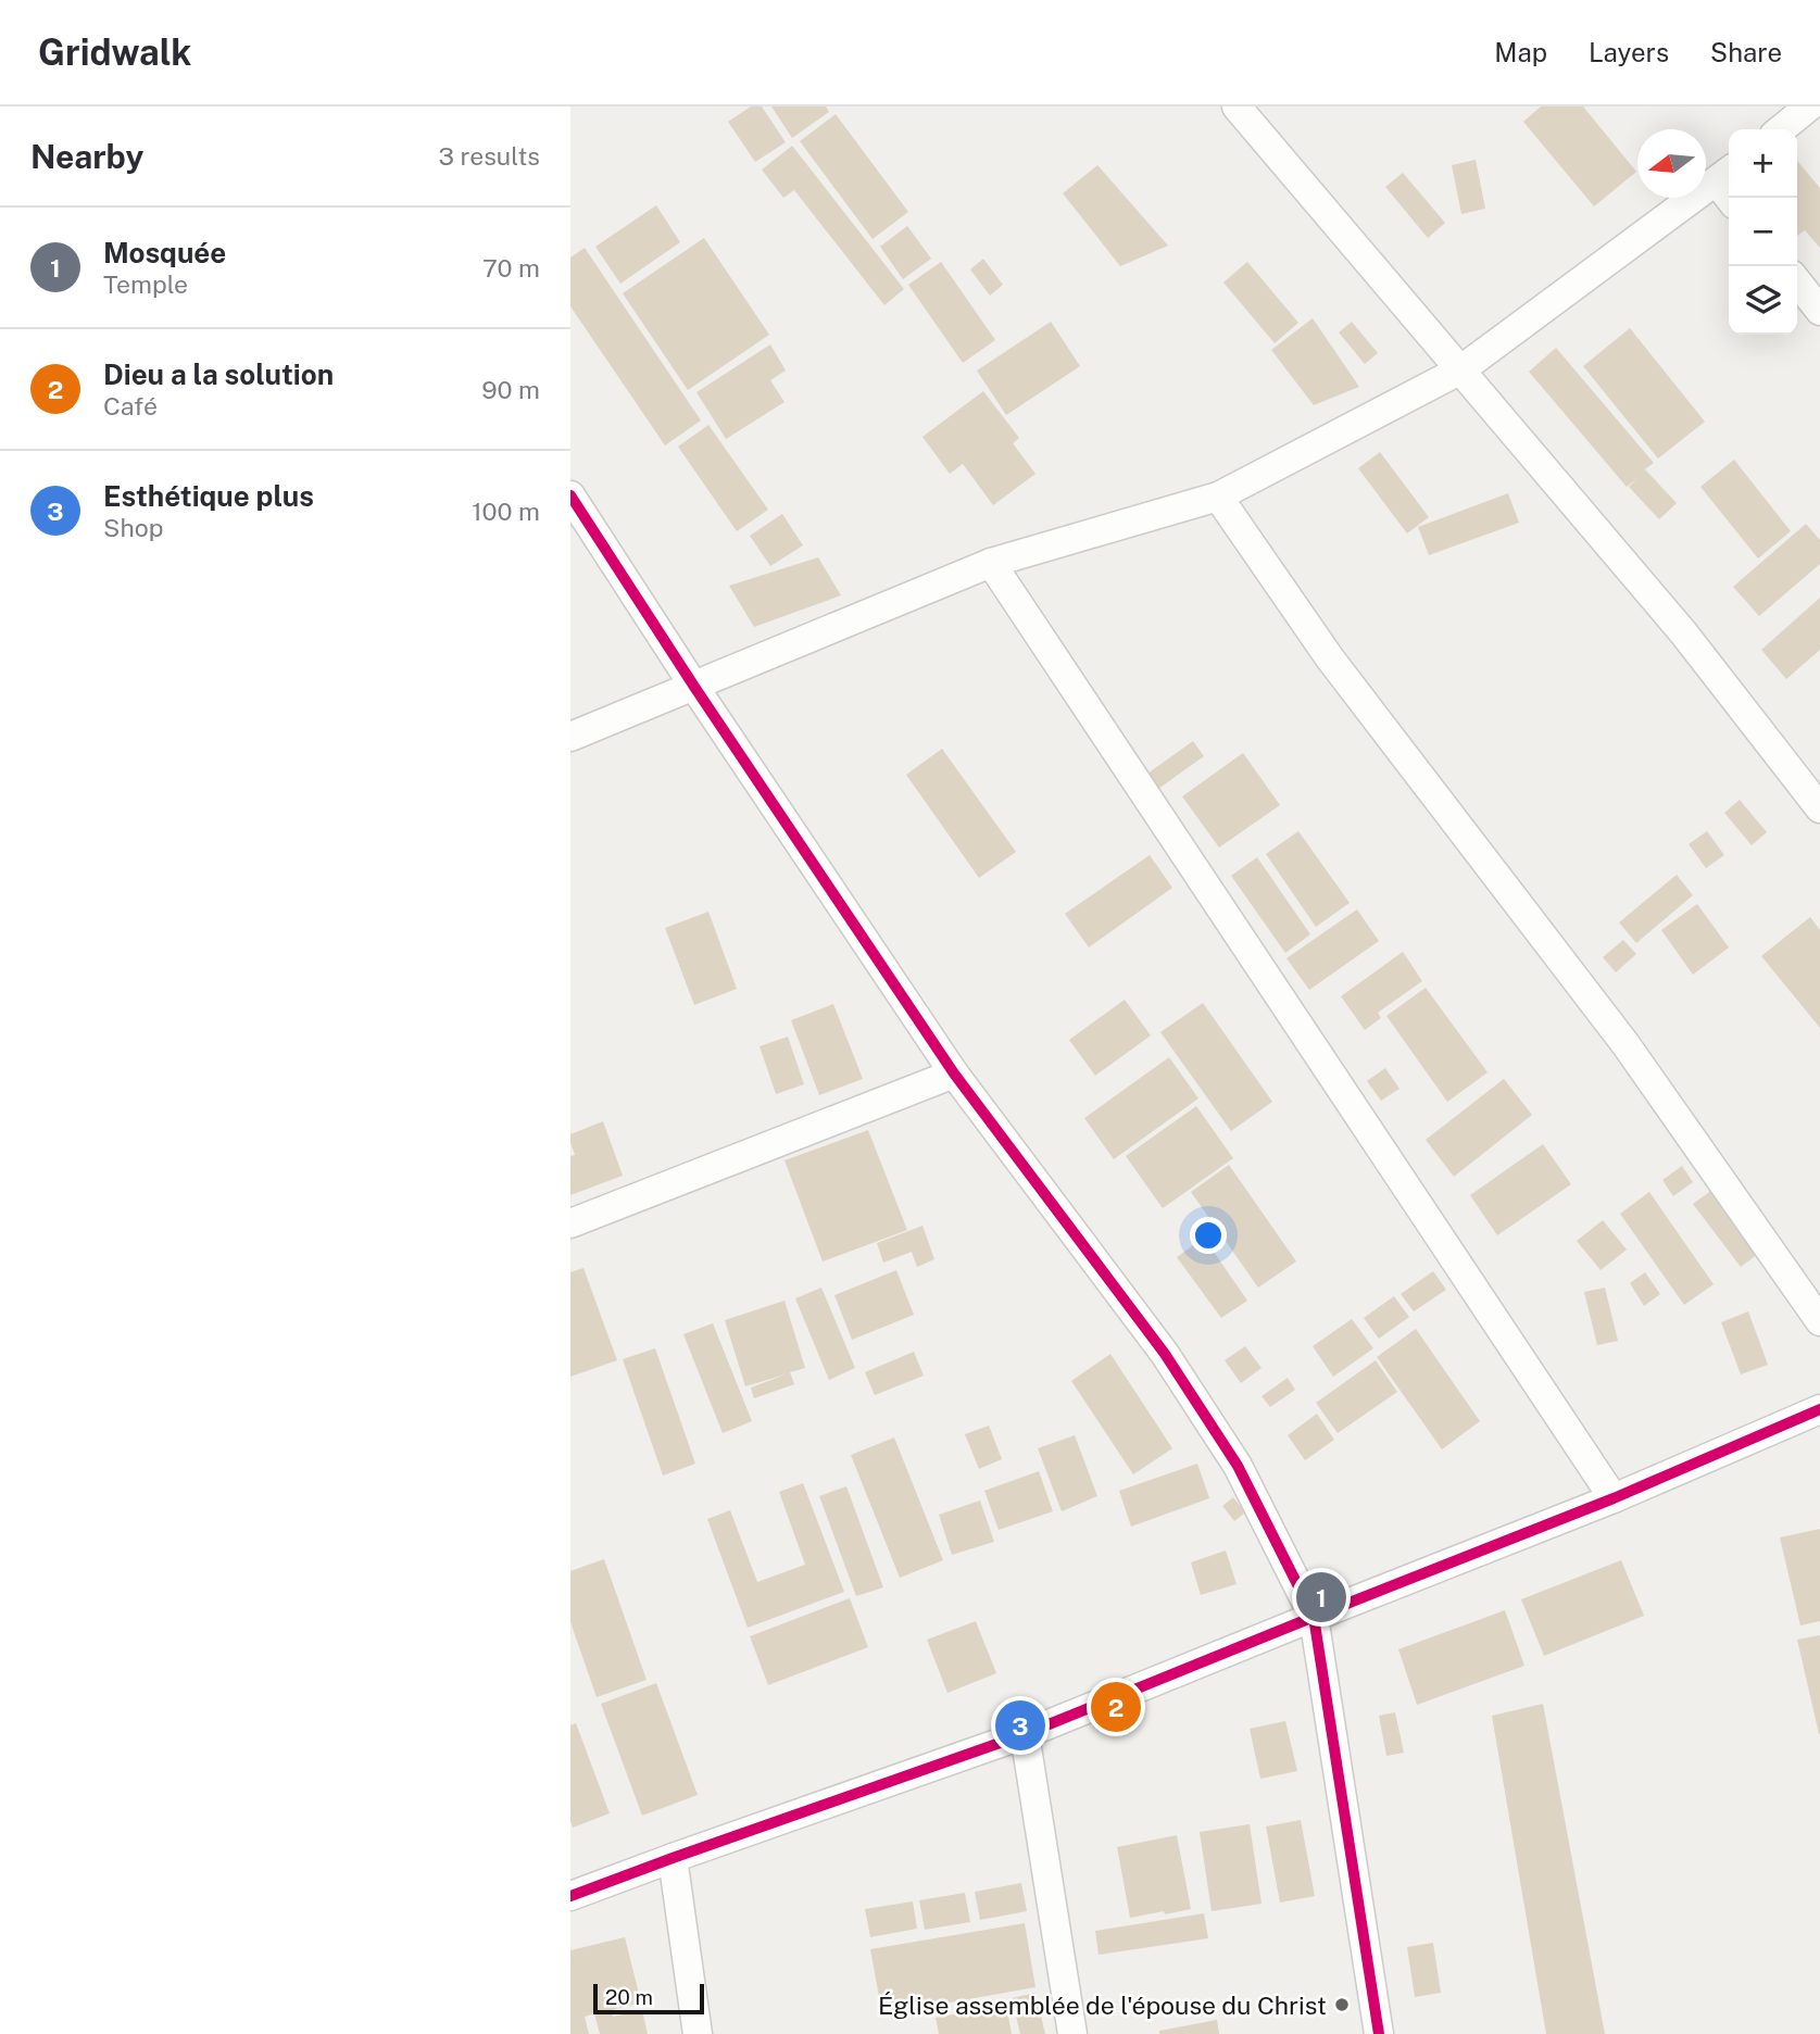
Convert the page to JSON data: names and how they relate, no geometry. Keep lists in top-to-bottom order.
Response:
{
  "places": ["Église assemblée de l'épouse du Christ"],
  "scale_bar": "20 m",
  "north": "left",
  "page": {
    "header": "Gridwalk",
    "nav": ["Map", "Layers", "Share"],
    "heading": ["Nearby", "3 results"],
    "map_buttons": ["+", "−"],
    "list": [
      {
        "mark": "1",
        "name": "Mosquée",
        "note": "Temple",
        "value": "70 m"
      },
      {
        "mark": "2",
        "name": "Dieu a la solution",
        "note": "Café",
        "value": "90 m"
      },
      {
        "mark": "3",
        "name": "Esthétique plus",
        "note": "Shop",
        "value": "100 m"
      }
    ],
    "pins": ["1", "2", "3"],
    "scale": "20 m"
  }
}
